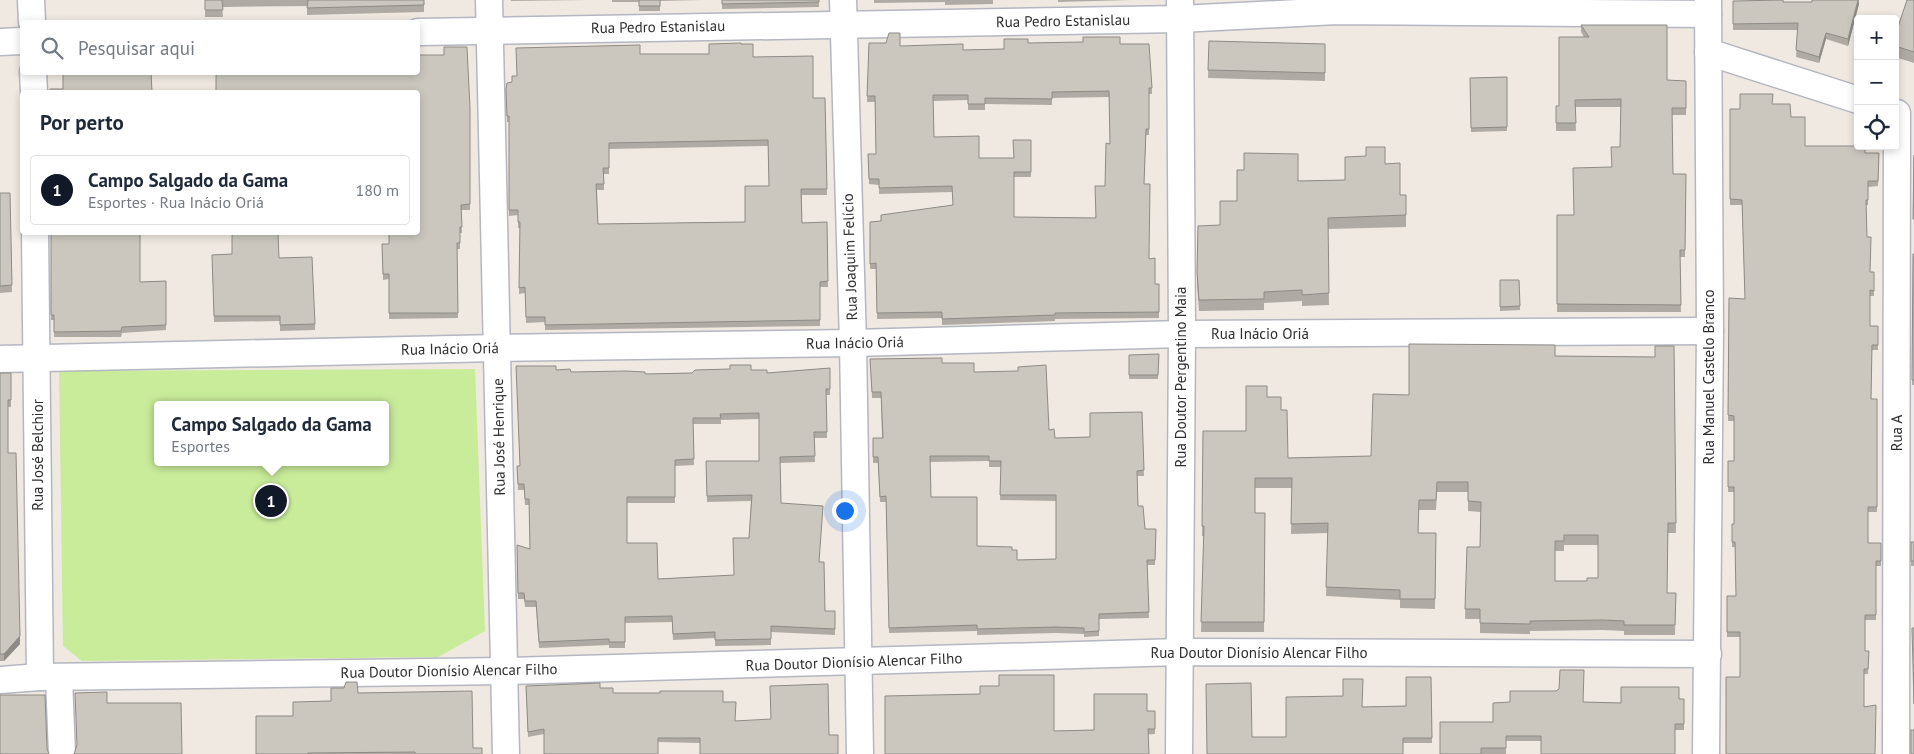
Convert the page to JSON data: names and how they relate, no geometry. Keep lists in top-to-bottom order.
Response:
{
  "streets": {
    "street": [
      "Rua Pedro Estanislau",
      "Rua Joaquim Felício",
      "Rua Inácio Oriá",
      "Rua Doutor Pergentino Maia",
      "Rua Manuel Castelo Branco",
      "Rua A",
      "Rua José Henrique",
      "Rua José Belchior",
      "Rua Doutor Dionísio Alencar Filho"
    ]
  },
  "crossings": [
    ["Rua Pedro Estanislau", "Rua Joaquim Felício"],
    ["Rua Pedro Estanislau", "Rua Doutor Pergentino Maia"],
    ["Rua Pedro Estanislau", "Rua Manuel Castelo Branco"],
    ["Rua Pedro Estanislau", "Rua José Henrique"],
    ["Rua Joaquim Felício", "Rua Inácio Oriá"],
    ["Rua Joaquim Felício", "Rua Doutor Dionísio Alencar Filho"],
    ["Rua Inácio Oriá", "Rua Doutor Pergentino Maia"],
    ["Rua Inácio Oriá", "Rua Manuel Castelo Branco"],
    ["Rua Inácio Oriá", "Rua José Henrique"],
    ["Rua Inácio Oriá", "Rua José Belchior"],
    ["Rua Doutor Pergentino Maia", "Rua Doutor Dionísio Alencar Filho"],
    ["Rua Manuel Castelo Branco", "Rua Doutor Dionísio Alencar Filho"],
    ["Rua José Henrique", "Rua Doutor Dionísio Alencar Filho"],
    ["Rua José Belchior", "Rua Doutor Dionísio Alencar Filho"]
  ],
  "page": {
    "map_buttons": ["+", "−"],
    "search": "Pesquisar aqui",
    "heading": "Por perto",
    "list": [
      {
        "mark": "1",
        "name": "Campo Salgado da Gama",
        "note": "Esportes · Rua Inácio Oriá",
        "value": "180 m"
      }
    ],
    "popup": ["Campo Salgado da Gama", "Esportes"],
    "pins": "1"
  }
}
